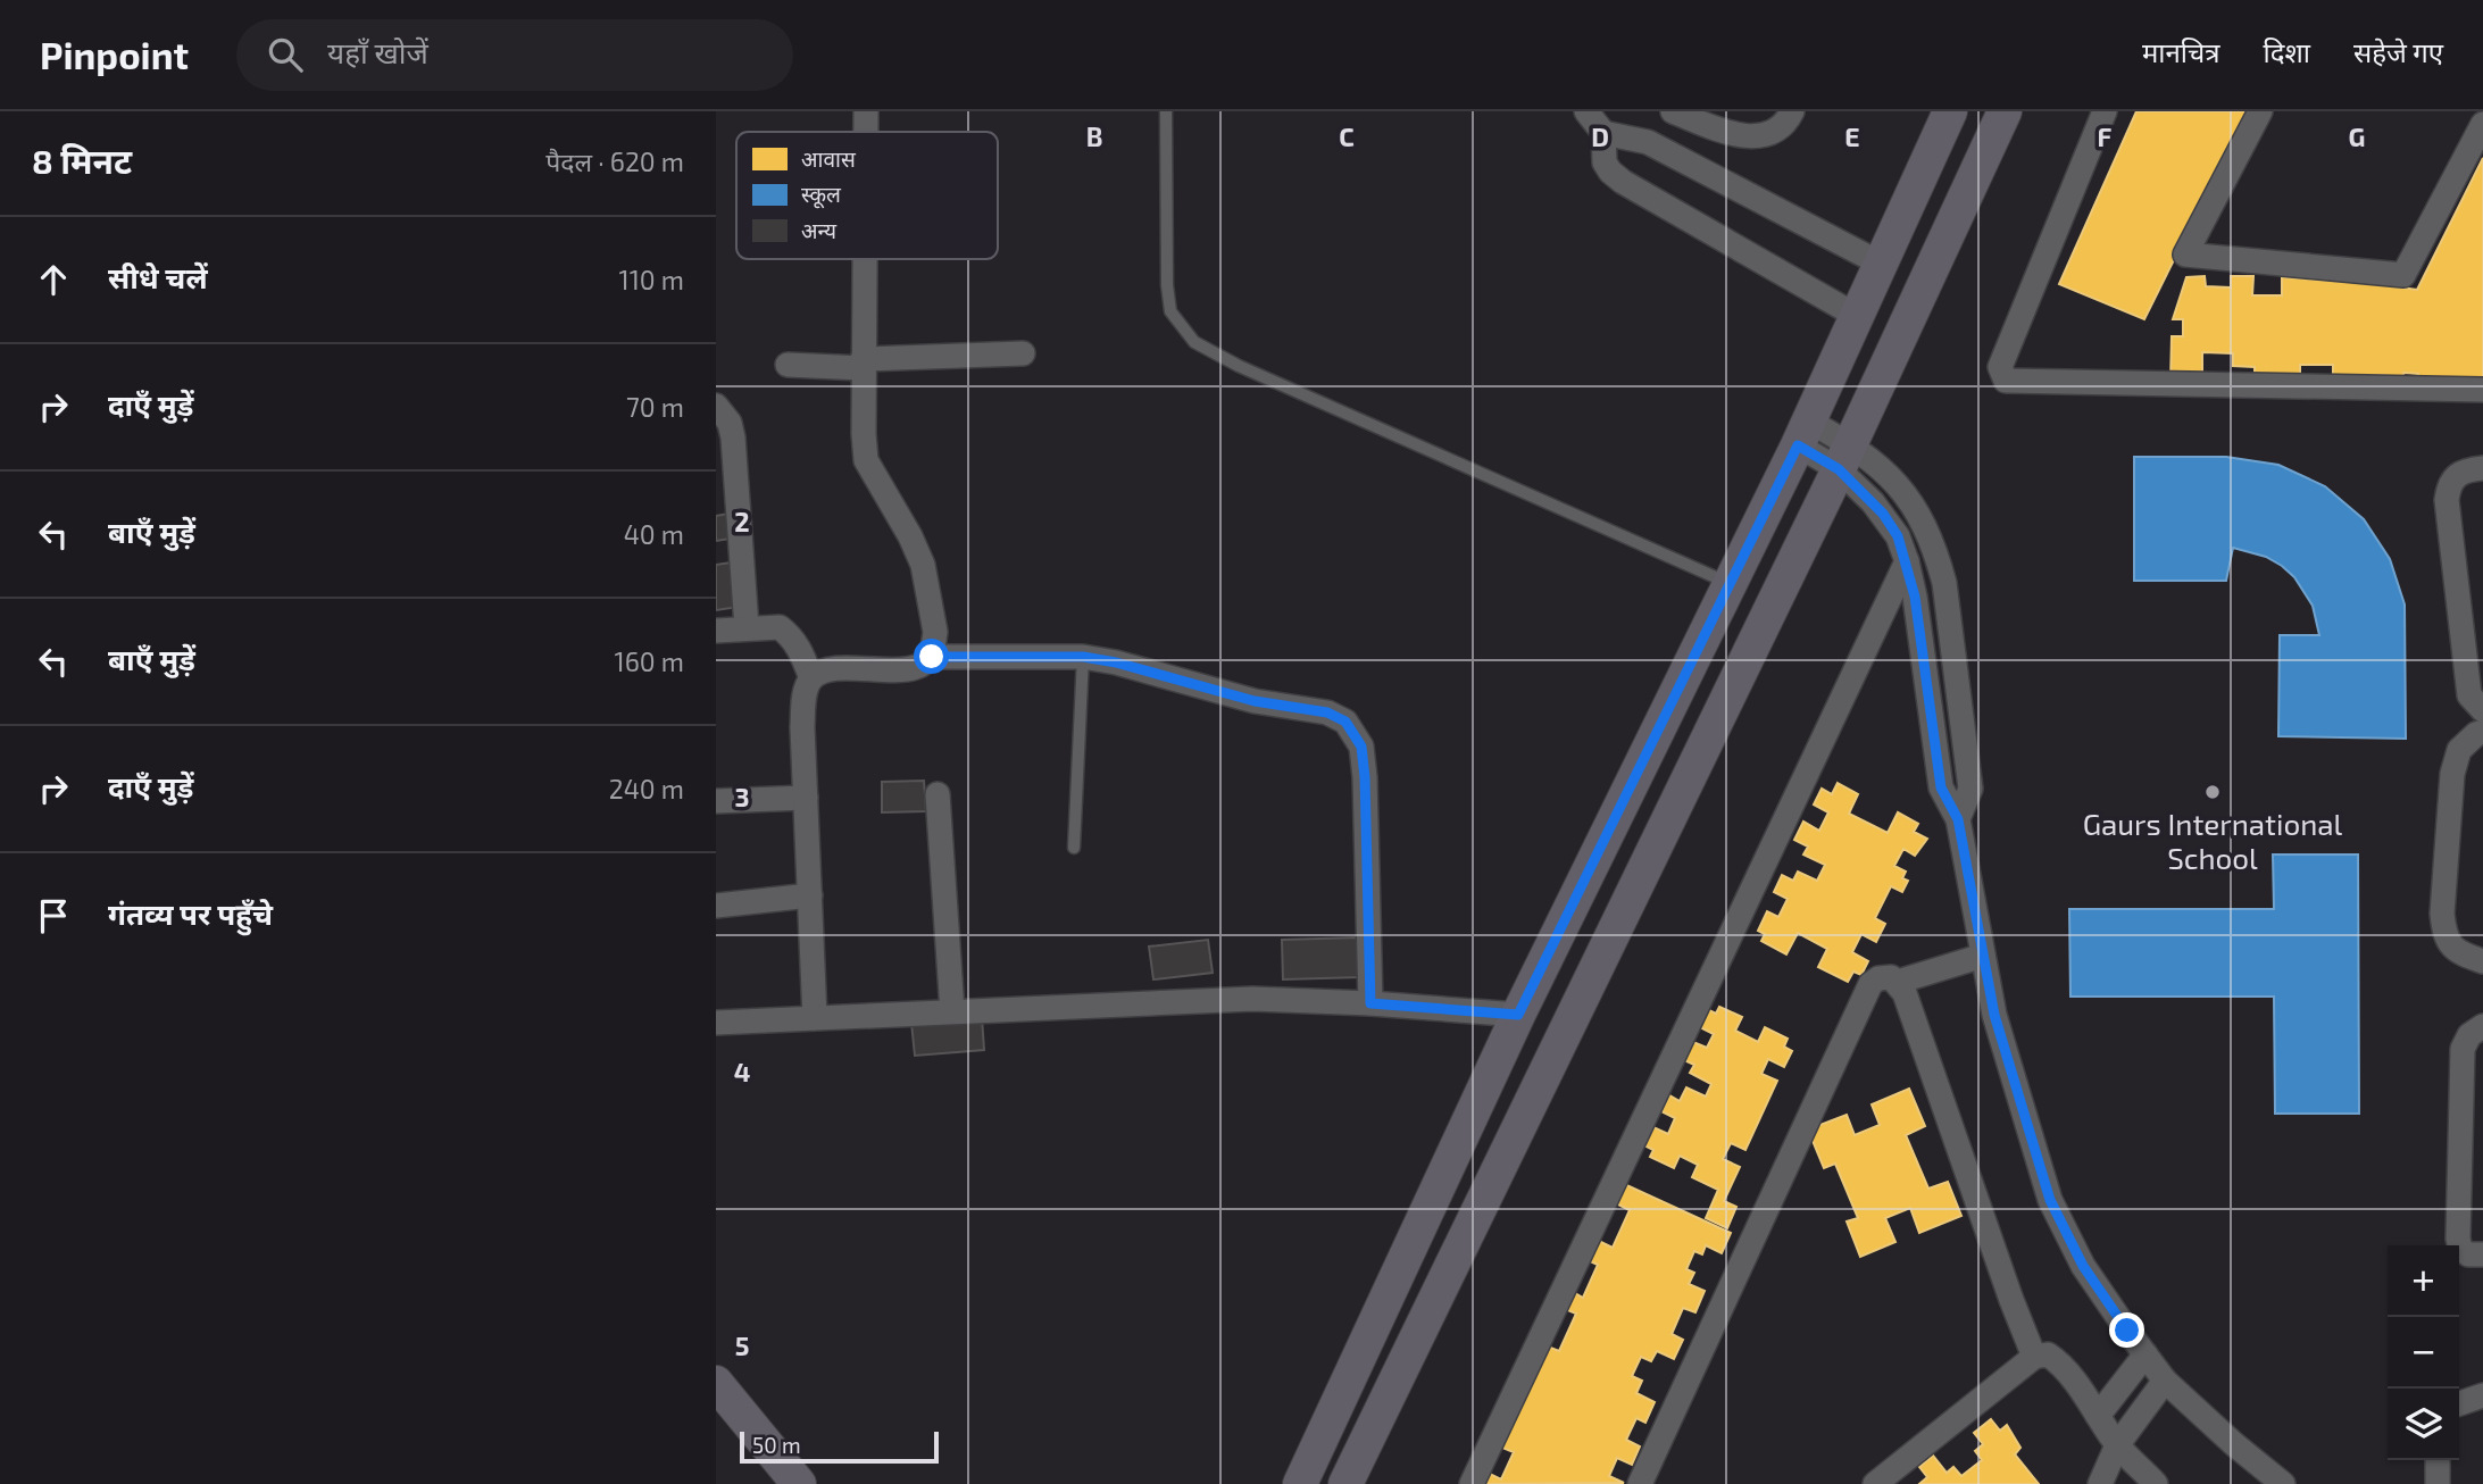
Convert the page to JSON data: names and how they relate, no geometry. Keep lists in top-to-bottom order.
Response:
{
  "places": ["Gaurs International School"],
  "legend": ["आवास", "स्कूल", "अन्य"],
  "scale_bar": "50 m",
  "page": {
    "header": "Pinpoint",
    "search": "यहाँ खोजें",
    "nav": ["मानचित्र", "दिशा", "सहेजे गए"],
    "heading": ["8 मिनट", "पैदल · 620 m"],
    "list": [
      ["सीधे चलें", "110 m"],
      ["दाएँ मुड़ें", "70 m"],
      ["बाएँ मुड़ें", "40 m"],
      ["बाएँ मुड़ें", "160 m"],
      ["दाएँ मुड़ें", "240 m"],
      "गंतव्य पर पहुँचे"
    ],
    "map_buttons": ["+", "−"],
    "scale": "50 m"
  },
  "grid": {
    "columns": [
      "B",
      "C",
      "D",
      "E",
      "F",
      "G"
    ],
    "rows": [
      "2",
      "3",
      "4",
      "5"
    ]
  }
}
